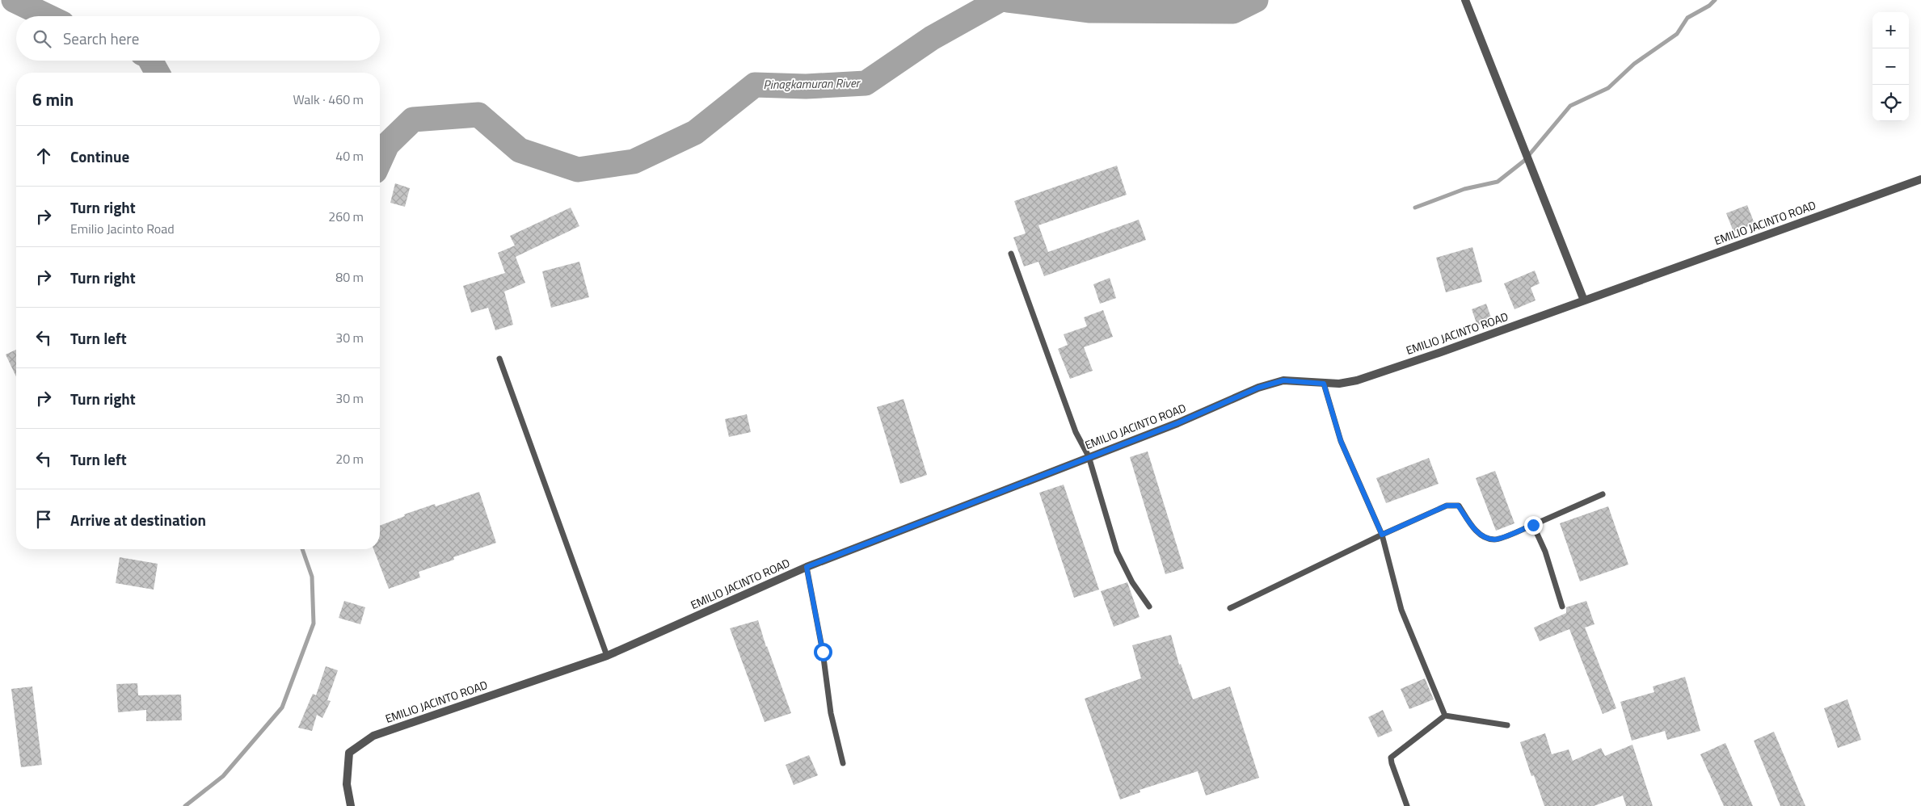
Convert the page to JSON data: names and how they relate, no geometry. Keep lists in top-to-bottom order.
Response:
{
  "streets": {
    "street": ["EMILIO JACINTO ROAD"]
  },
  "water": ["Pinagkamuran River"],
  "page": {
    "map_buttons": ["+", "−"],
    "search": "Search here",
    "heading": ["6 min", "Walk · 460 m"],
    "list": [
      ["Continue", "40 m"],
      ["Turn right", "Emilio Jacinto Road", "260 m"],
      ["Turn right", "80 m"],
      ["Turn left", "30 m"],
      ["Turn right", "30 m"],
      ["Turn left", "20 m"],
      "Arrive at destination"
    ]
  }
}
